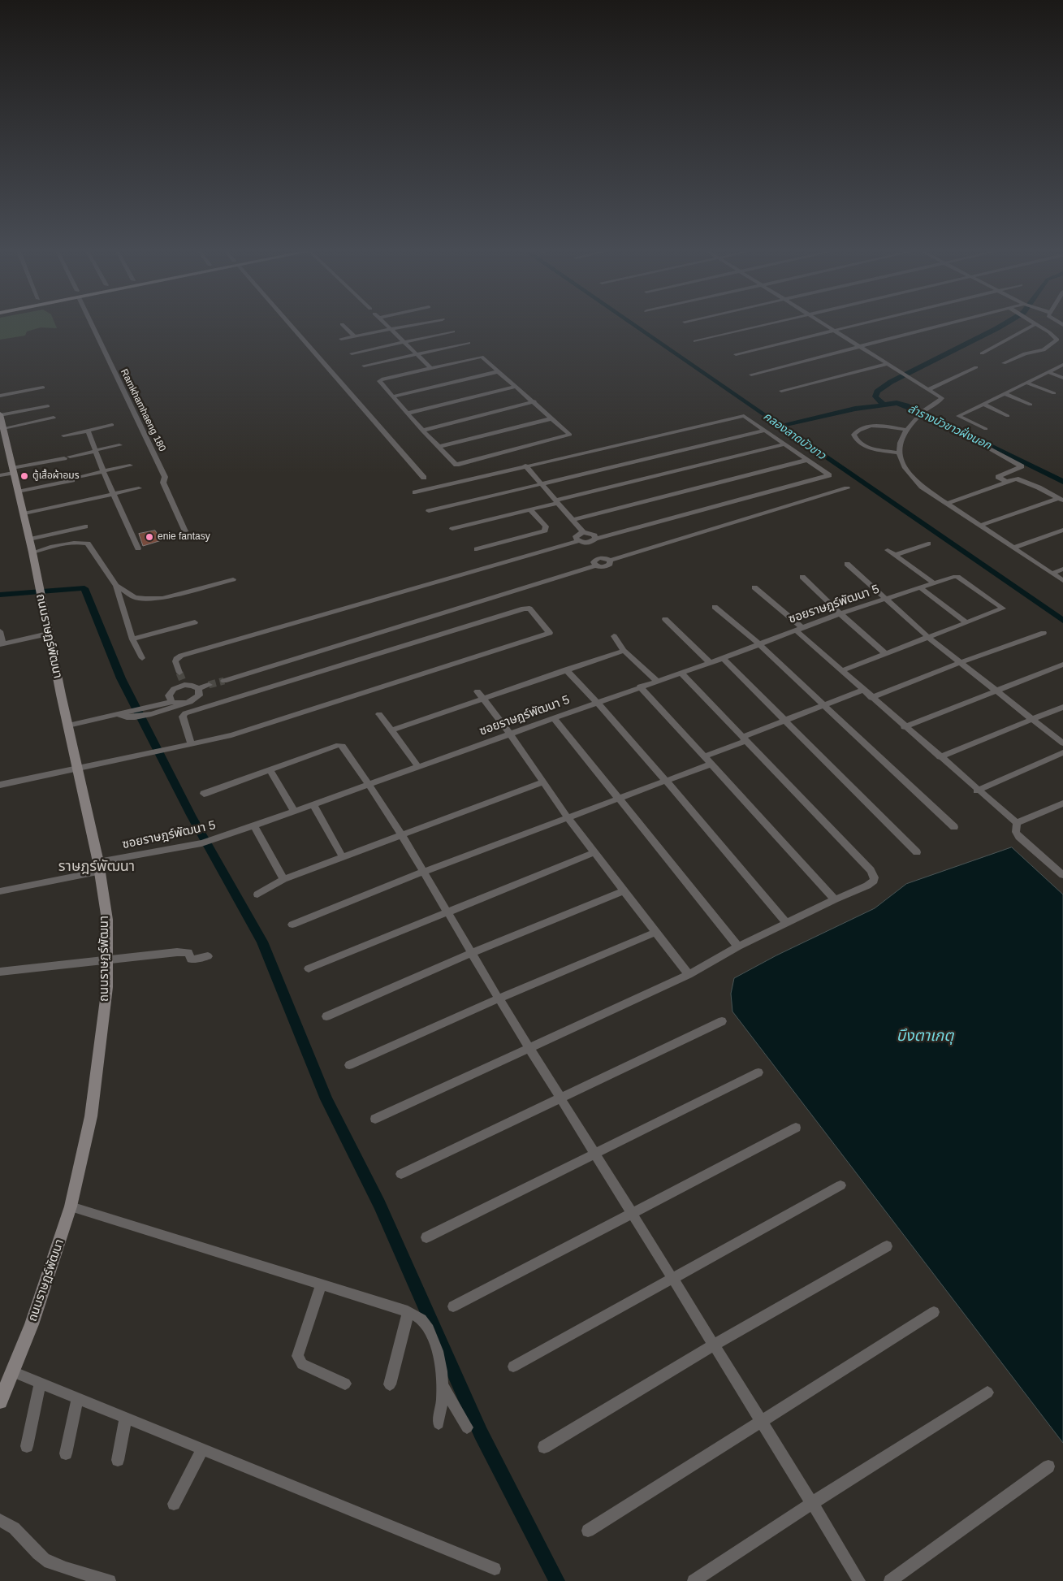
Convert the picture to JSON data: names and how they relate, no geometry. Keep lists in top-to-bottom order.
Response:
{
  "streets": {
    "street": ["Ramkhamhaeng 180", "ซอยราษฎร์พัฒนา 5", "ถนนราษฏร์พัฒนา"]
  },
  "crossings": [
    ["ซอยราษฎร์พัฒนา 5", "ถนนราษฏร์พัฒนา"]
  ],
  "districts": ["ราษฎร์พัฒนา"],
  "water": ["ลำรางบัวขาวฝั่งนอก", "คลองลาดบัวขาว", "บึงตาเกตุ"],
  "places": ["ตู้เสื้อผ้าอมร", "enie fantasy"]
}
